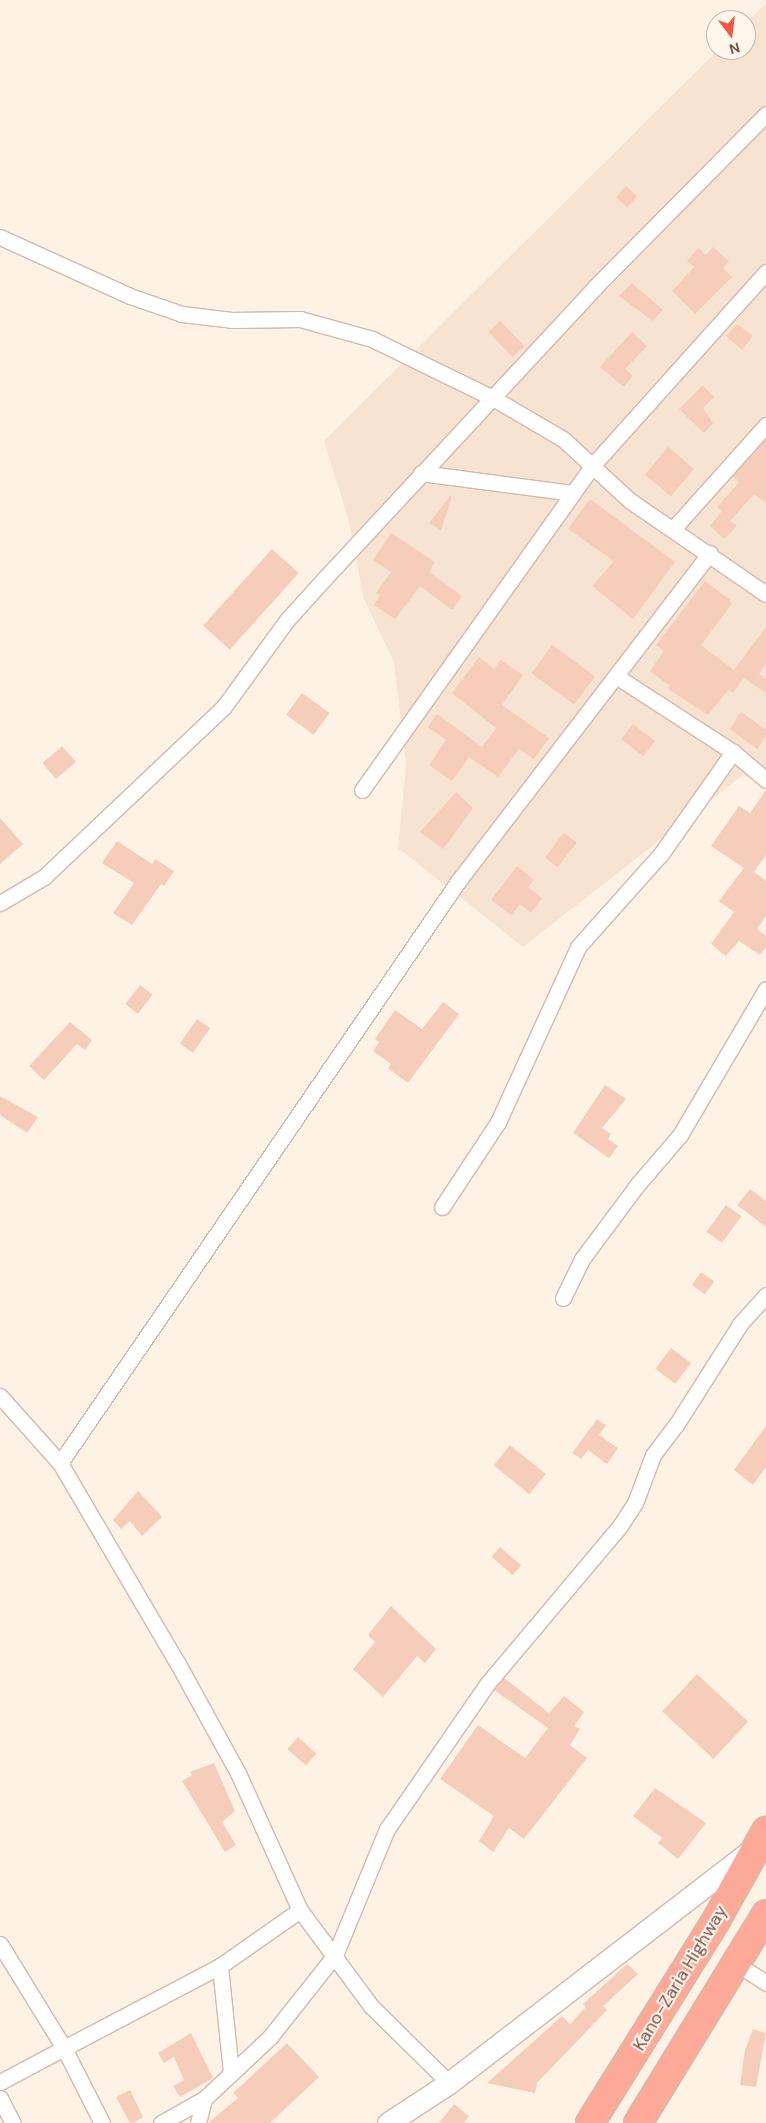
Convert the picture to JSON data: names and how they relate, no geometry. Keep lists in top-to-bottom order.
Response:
{
  "streets": {
    "highway": ["Kano-Zaria Highway"]
  },
  "north": "bottom"
}
